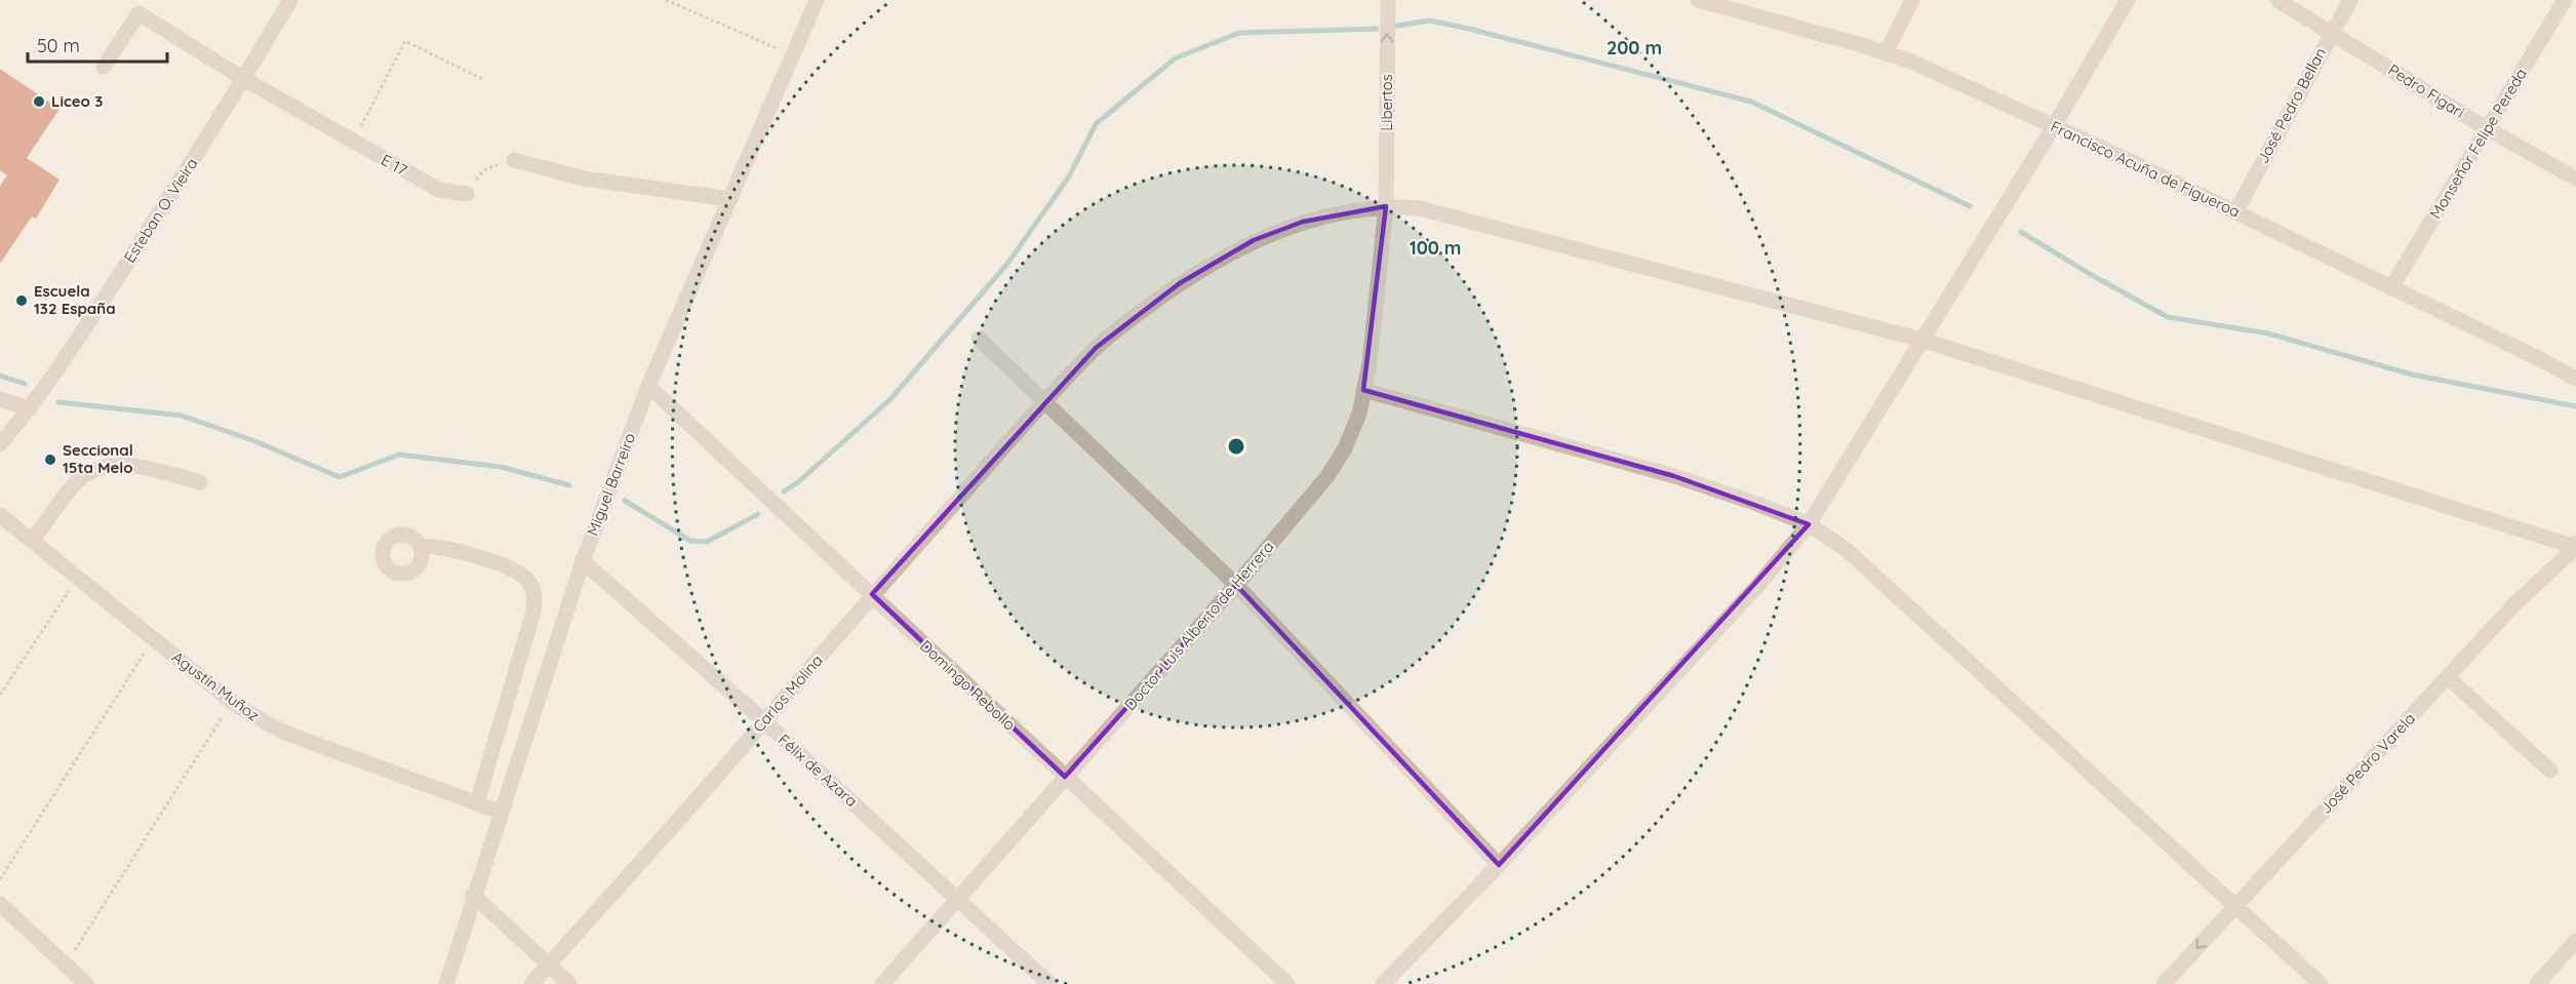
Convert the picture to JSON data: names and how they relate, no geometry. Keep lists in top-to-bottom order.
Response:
{
  "streets": {
    "street": [
      "Pedro Figari",
      "Libertos",
      "José Pedro Bellan",
      "Monseñor Felipe Pereda",
      "E 17",
      "Francisco Acuña de Figueroa",
      "Esteban O. Vieira",
      "Miguel Barreiro",
      "Doctor Luis Alberto de Herrera",
      "Domingo Rebollo",
      "Agustín Muñoz",
      "Carlos Molina",
      "José Pedro Varela",
      "Félix de Azara"
    ]
  },
  "crossings": [
    ["Pedro Figari", "José Pedro Bellan"],
    ["Pedro Figari", "Monseñor Felipe Pereda"],
    ["Libertos", "Doctor Luis Alberto de Herrera"],
    ["Libertos", "Carlos Molina"],
    ["José Pedro Bellan", "Francisco Acuña de Figueroa"],
    ["Monseñor Felipe Pereda", "Francisco Acuña de Figueroa"],
    ["E 17", "Esteban O. Vieira"],
    ["Miguel Barreiro", "Domingo Rebollo"],
    ["Miguel Barreiro", "Agustín Muñoz"],
    ["Miguel Barreiro", "Félix de Azara"],
    ["Doctor Luis Alberto de Herrera", "Domingo Rebollo"],
    ["Doctor Luis Alberto de Herrera", "Carlos Molina"],
    ["Doctor Luis Alberto de Herrera", "Félix de Azara"],
    ["Domingo Rebollo", "Carlos Molina"],
    ["Carlos Molina", "José Pedro Varela"],
    ["Carlos Molina", "Félix de Azara"]
  ],
  "one_way": ["Libertos"],
  "places": ["Liceo 3", "Escuela 132 España", "Seccional 15ta Melo"],
  "scale_bar": "50 m",
  "rings": ["200 m", "100 m"]
}
